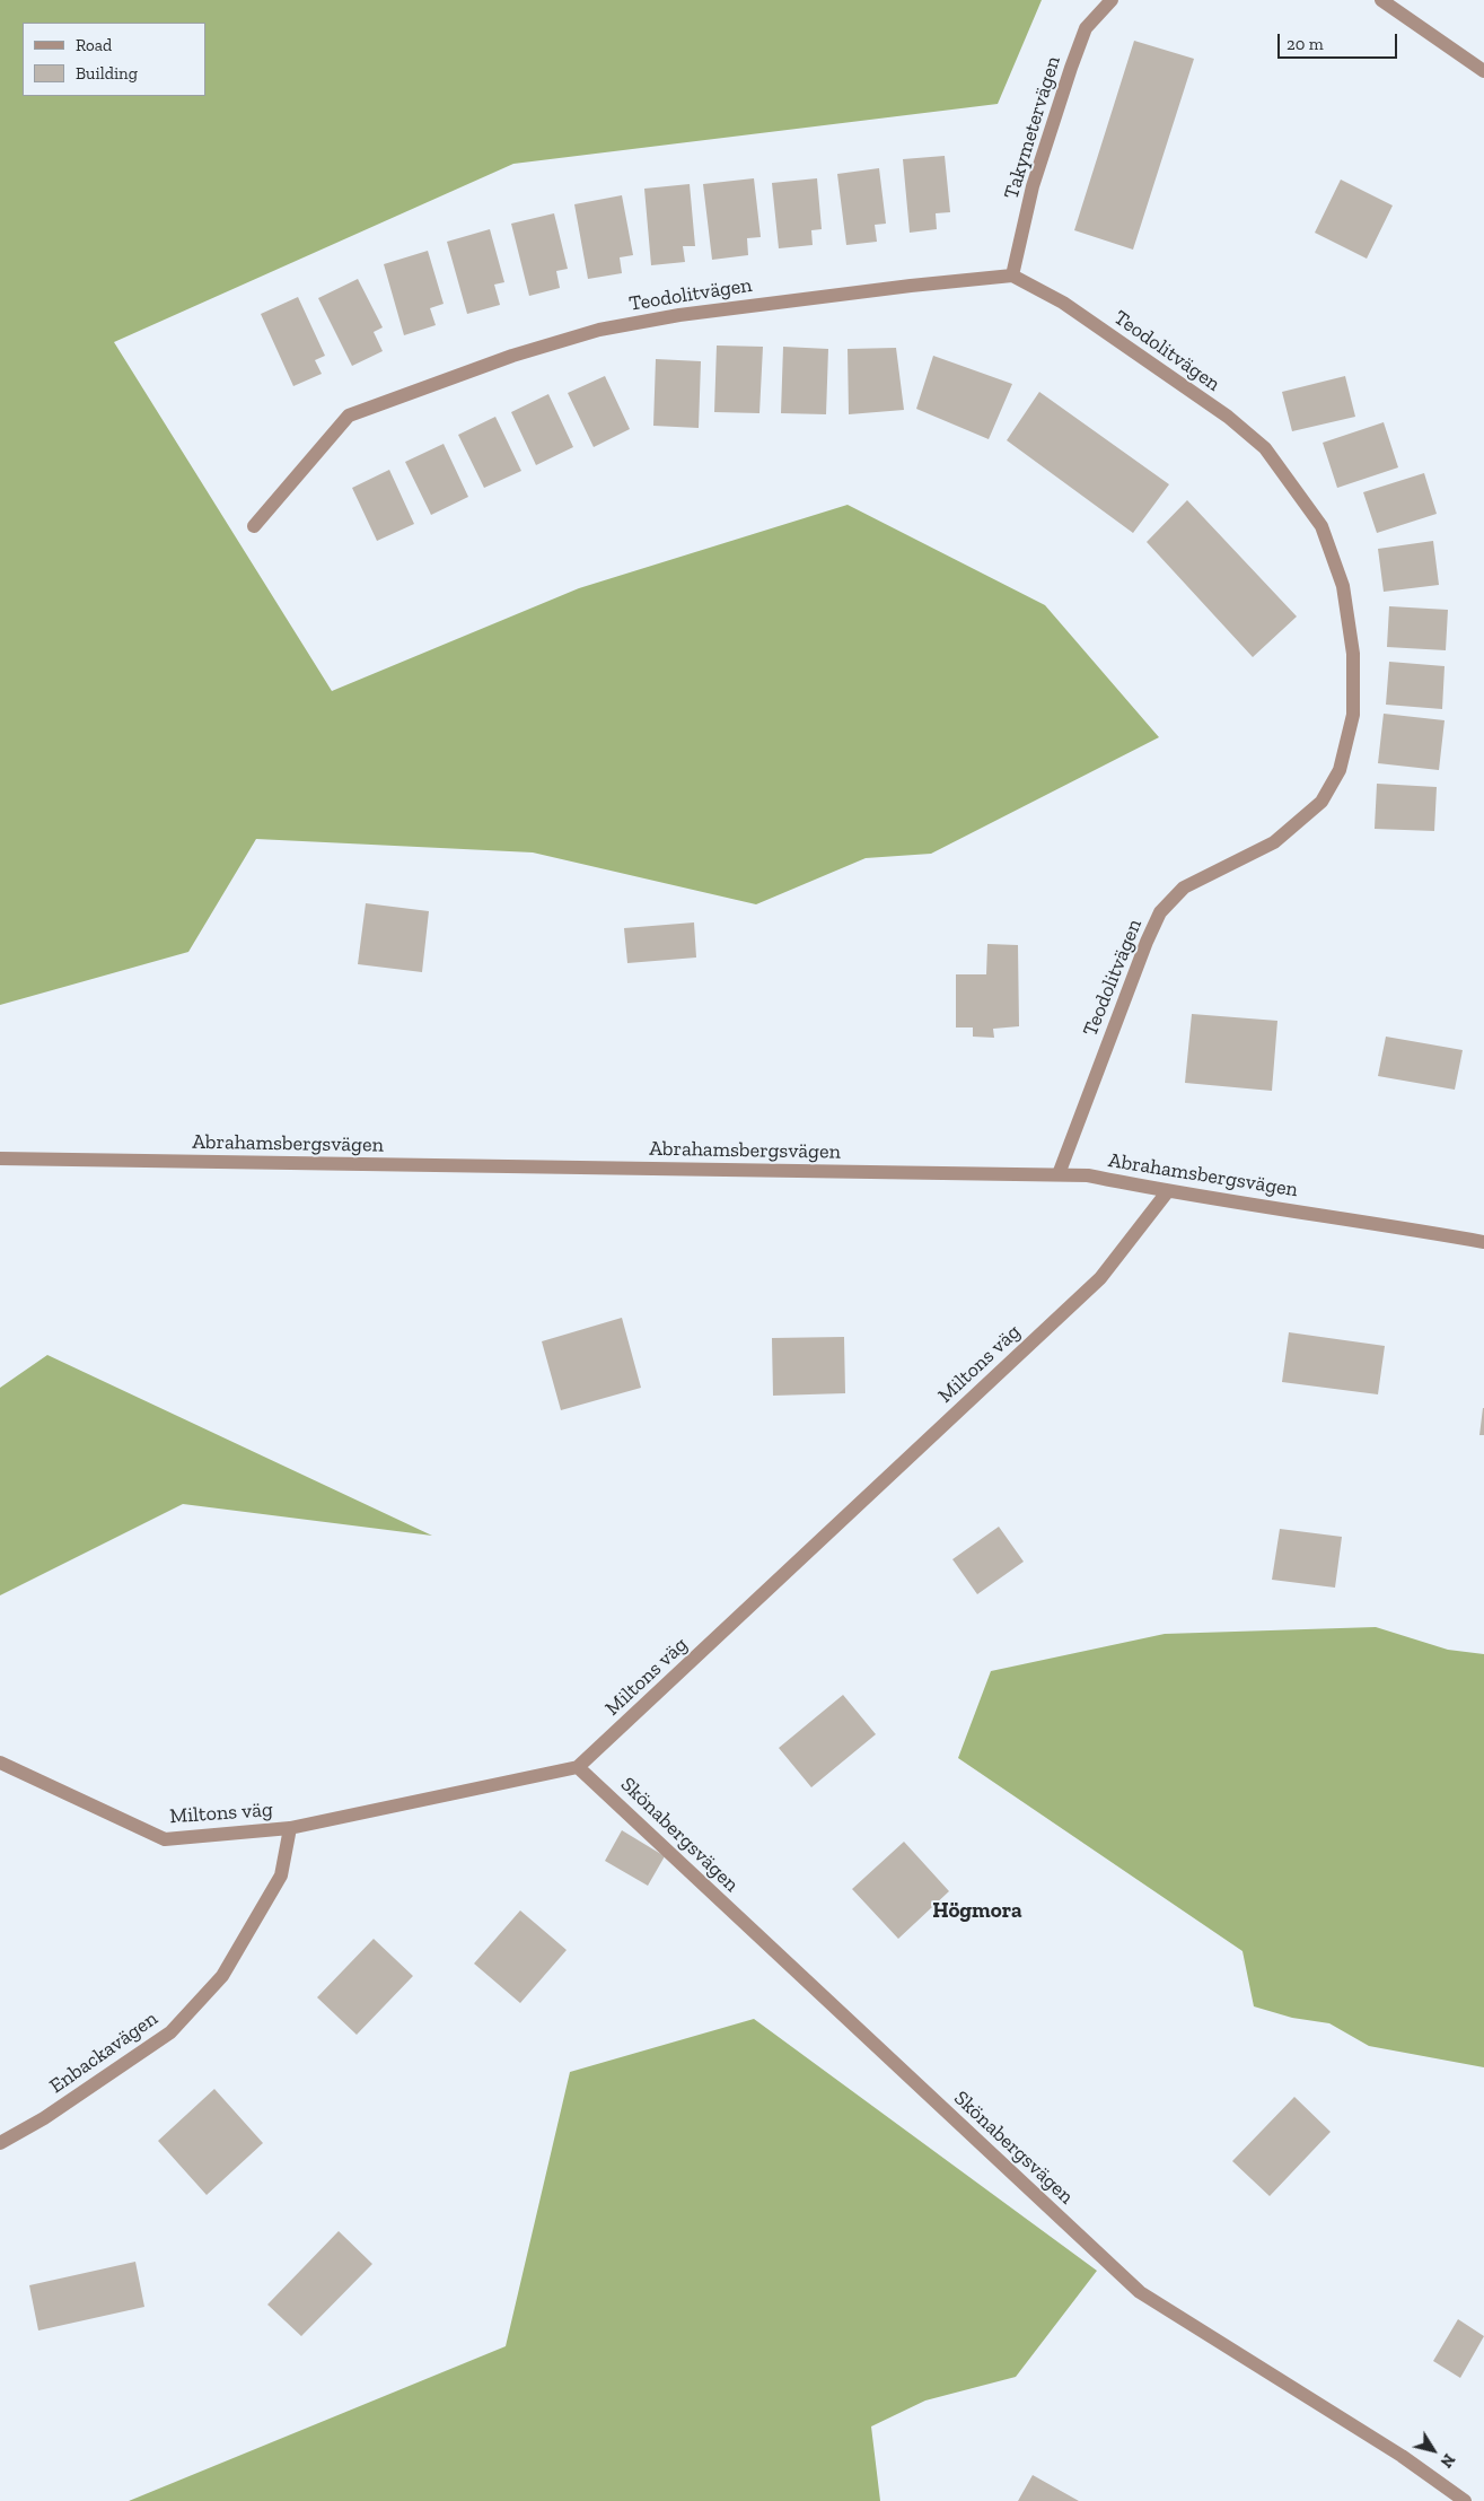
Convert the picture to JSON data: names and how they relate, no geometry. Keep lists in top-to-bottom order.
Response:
{
  "streets": {
    "street": [
      "Takymetervägen",
      "Teodolitvägen",
      "Abrahamsbergsvägen",
      "Miltons väg",
      "Skönabergsvägen",
      "Enbackavägen"
    ]
  },
  "crossings": [
    ["Takymetervägen", "Teodolitvägen"],
    ["Teodolitvägen", "Abrahamsbergsvägen"],
    ["Abrahamsbergsvägen", "Miltons väg"],
    ["Miltons väg", "Skönabergsvägen"],
    ["Miltons väg", "Enbackavägen"]
  ],
  "districts": ["Högmora"],
  "legend": ["Road", "Building"],
  "scale_bar": "20 m",
  "north": "bottom right"
}
